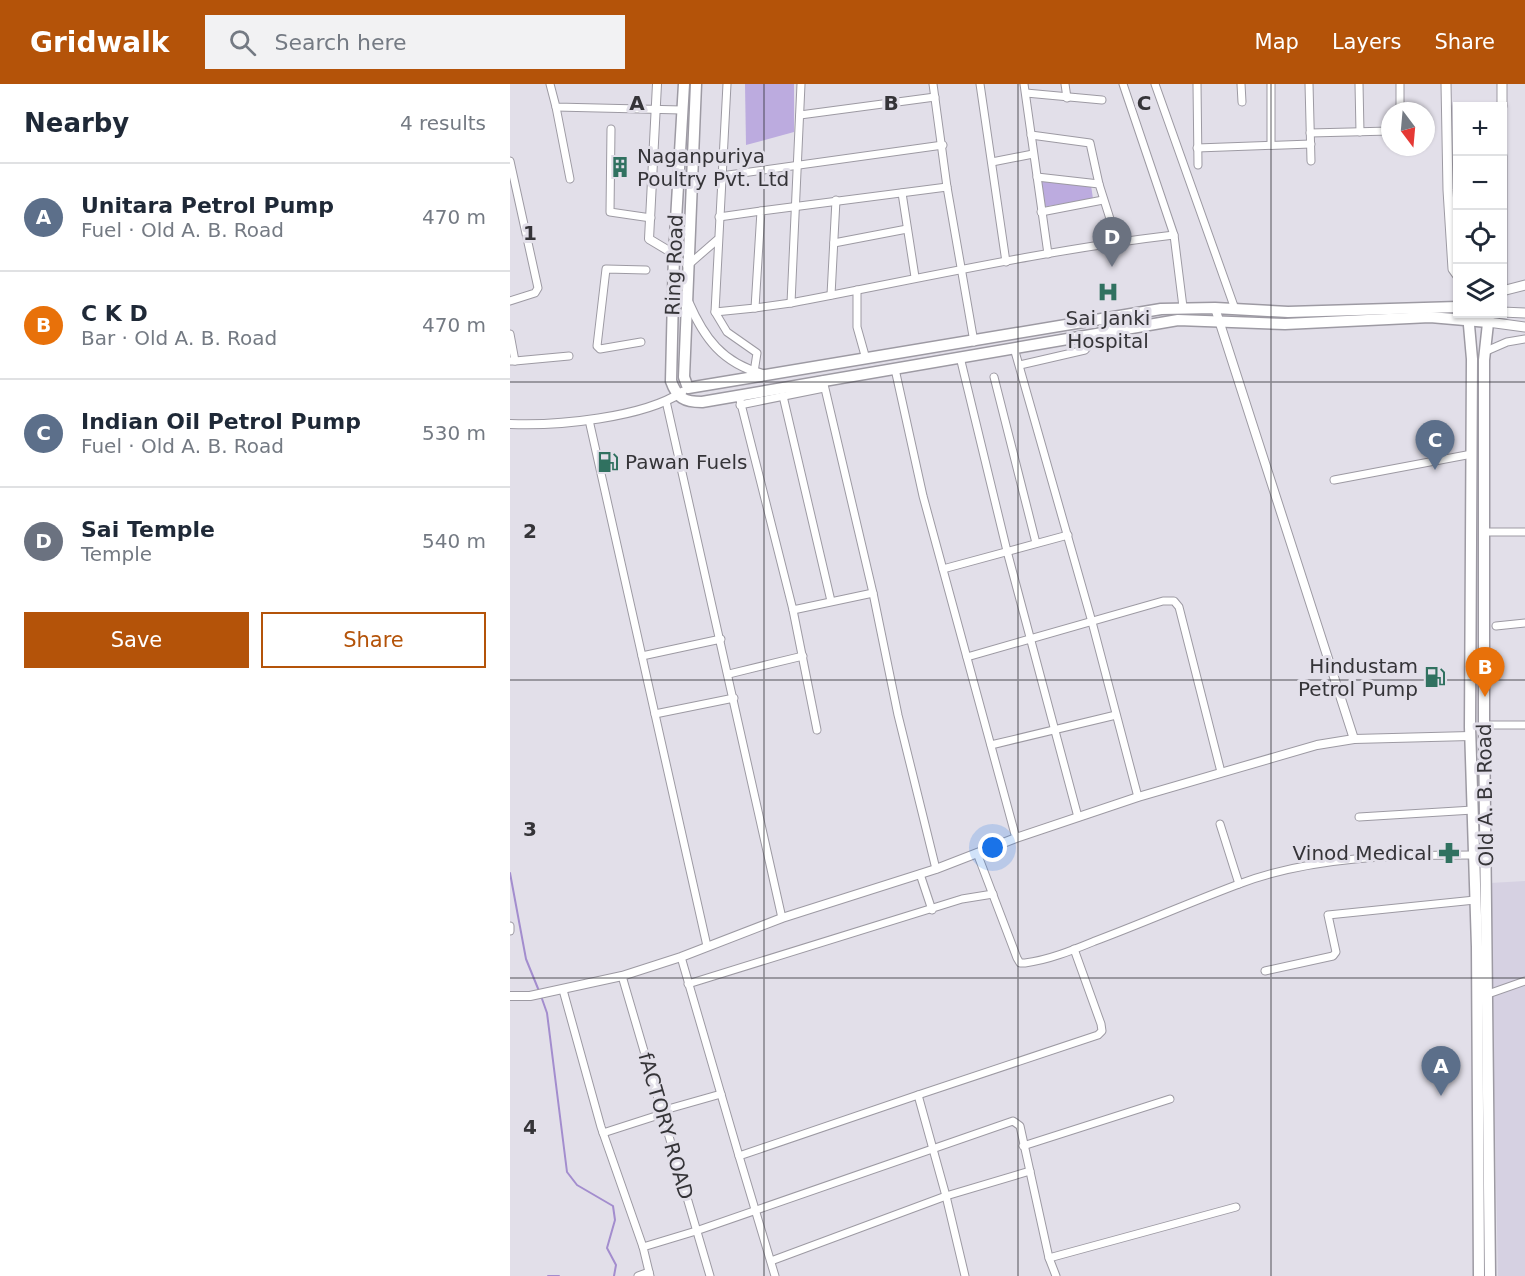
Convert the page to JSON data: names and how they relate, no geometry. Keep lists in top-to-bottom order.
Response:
{
  "streets": {
    "main road": ["Ring Road", "Old A. B. Road"],
    "street": ["fACTORY ROAD"]
  },
  "places": {
    "building": ["Naganpuriya Poultry Pvt. Ltd"],
    "hospital": ["Sai Janki Hospital"],
    "fuel station": ["Pawan Fuels", "Hindustam Petrol Pump"],
    "pharmacy": ["Vinod Medical"]
  },
  "north": "bottom",
  "page": {
    "header": "Gridwalk",
    "search": "Search here",
    "nav": ["Map", "Layers", "Share"],
    "heading": ["Nearby", "4 results"],
    "map_buttons": ["+", "−"],
    "list": [
      {
        "mark": "A",
        "name": "Unitara Petrol Pump",
        "note": "Fuel · Old A. B. Road",
        "value": "470 m"
      },
      {
        "mark": "B",
        "name": "C K D",
        "note": "Bar · Old A. B. Road",
        "value": "470 m"
      },
      {
        "mark": "C",
        "name": "Indian Oil Petrol Pump",
        "note": "Fuel · Old A. B. Road",
        "value": "530 m"
      },
      {
        "mark": "D",
        "name": "Sai Temple",
        "note": "Temple",
        "value": "540 m"
      }
    ],
    "pins": [
      "D",
      "C",
      "B",
      "A"
    ],
    "buttons": ["Save", "Share"]
  },
  "grid": {
    "columns": ["A", "B", "C"],
    "rows": [
      "1",
      "2",
      "3",
      "4"
    ]
  }
}
